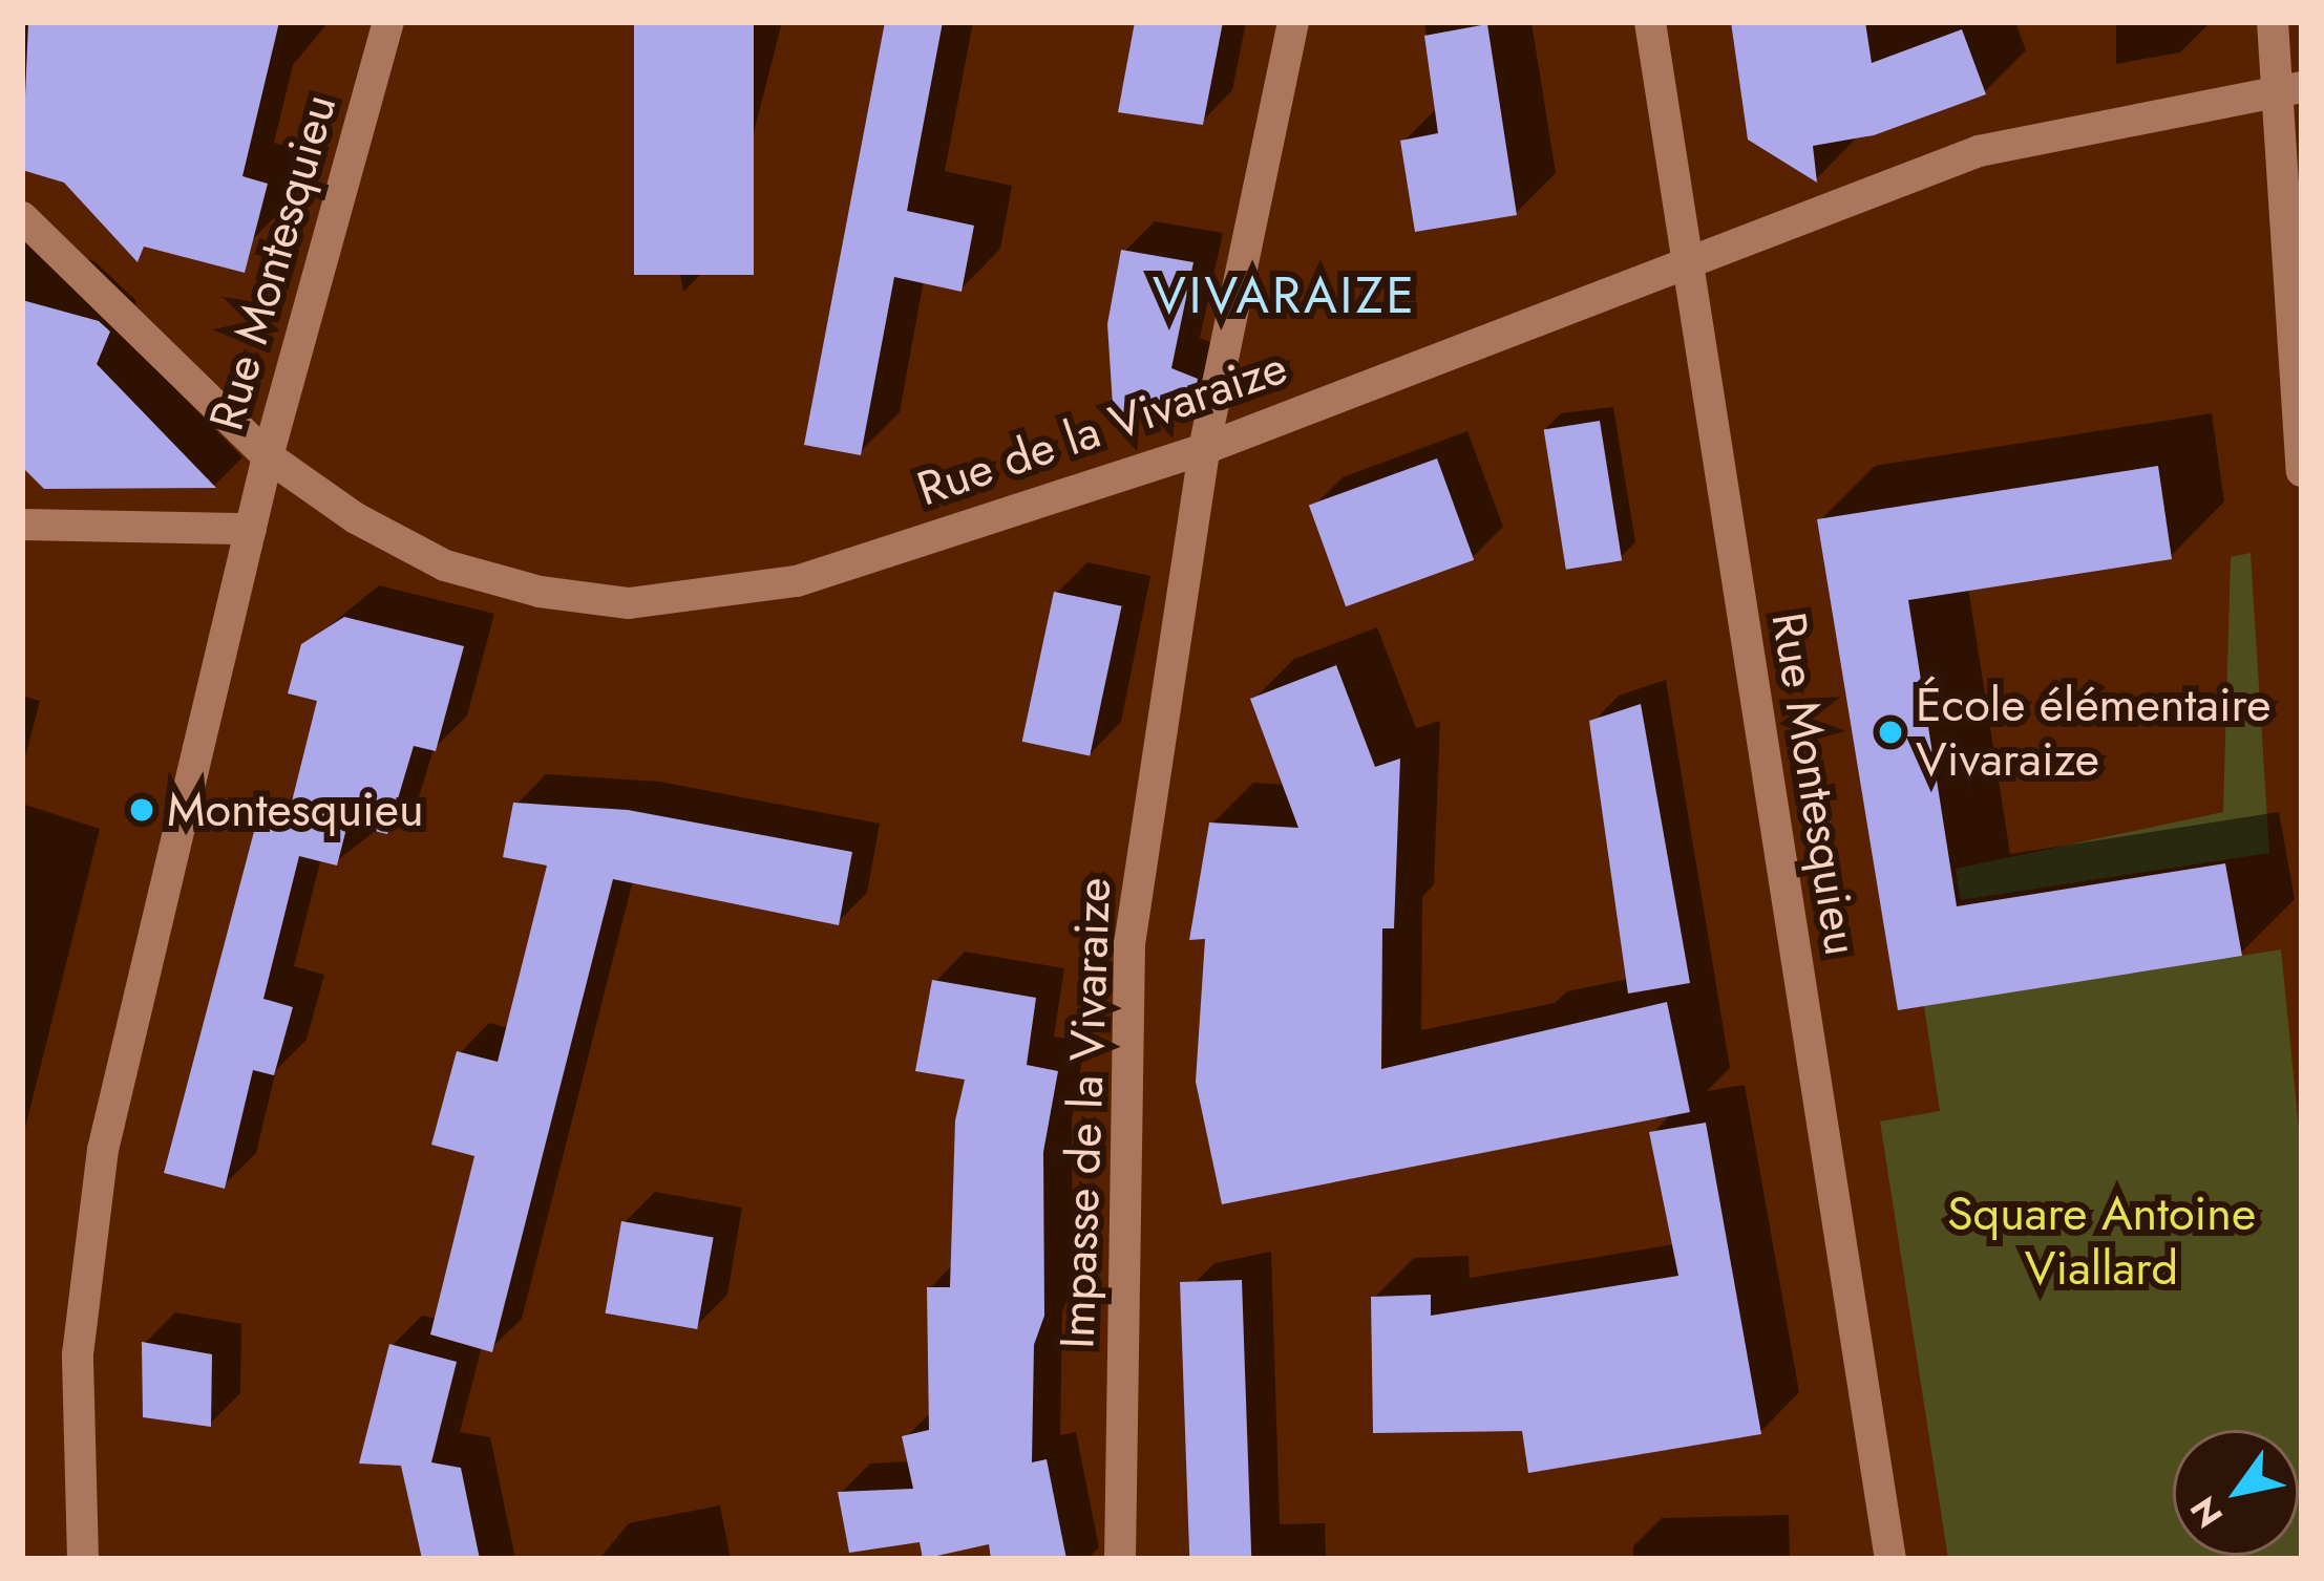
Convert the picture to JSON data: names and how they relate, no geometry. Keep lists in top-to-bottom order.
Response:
{
  "streets": {
    "street": ["Rue Montesquieu", "Rue de la Vivaraize", "Impasse de la Vivaraize"]
  },
  "crossings": [
    ["Rue Montesquieu", "Rue de la Vivaraize"],
    ["Rue de la Vivaraize", "Impasse de la Vivaraize"]
  ],
  "districts": ["VIVARAIZE"],
  "parks": ["Square Antoine Viallard"],
  "places": ["École élémentaire Vivaraize", "Montesquieu"],
  "north": "bottom left"
}
